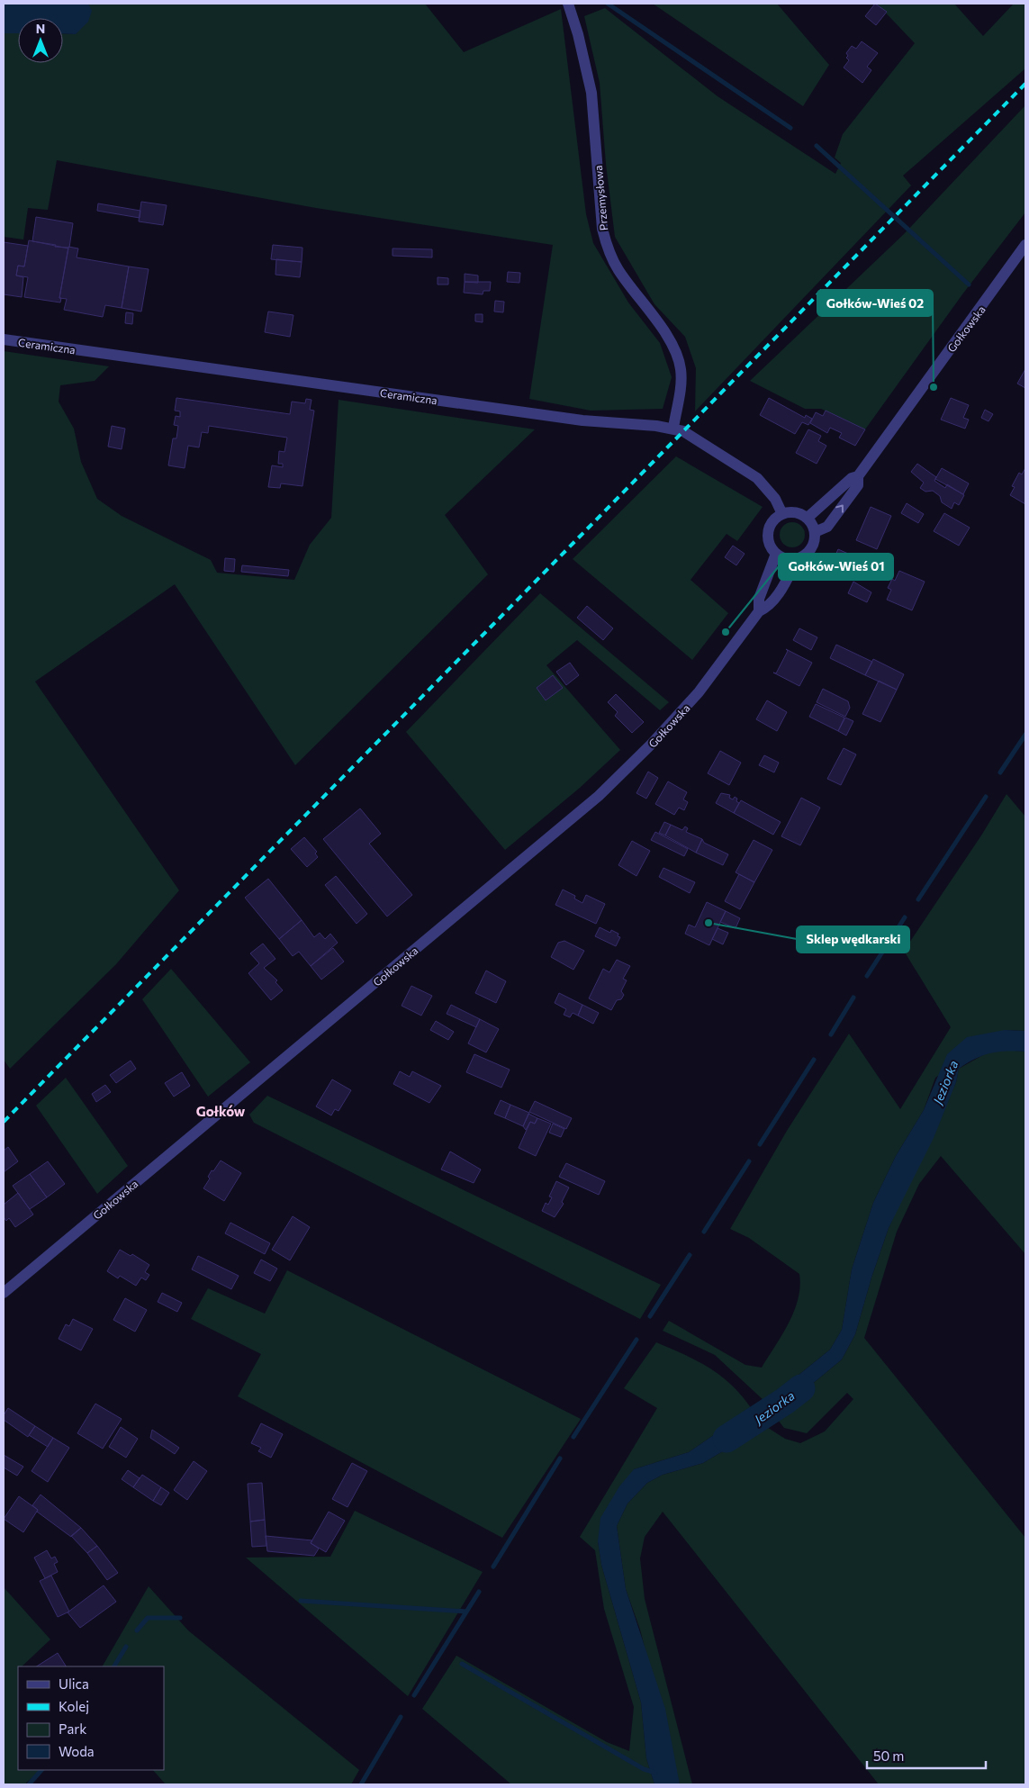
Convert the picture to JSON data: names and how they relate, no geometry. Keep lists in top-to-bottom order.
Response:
{
  "streets": {
    "street": ["Przemysłowa", "Gołkowska", "Ceramiczna"]
  },
  "crossings": [
    ["Przemysłowa", "Ceramiczna"],
    ["Gołkowska", "Ceramiczna"]
  ],
  "districts": ["Gołków"],
  "water": ["Jeziorka"],
  "places": ["Gołków-Wieś 02", "Gołków-Wieś 01", "Sklep wędkarski"],
  "legend": [
    "Ulica",
    "Kolej",
    "Park",
    "Woda"
  ],
  "scale_bar": "50 m",
  "north": "top"
}
